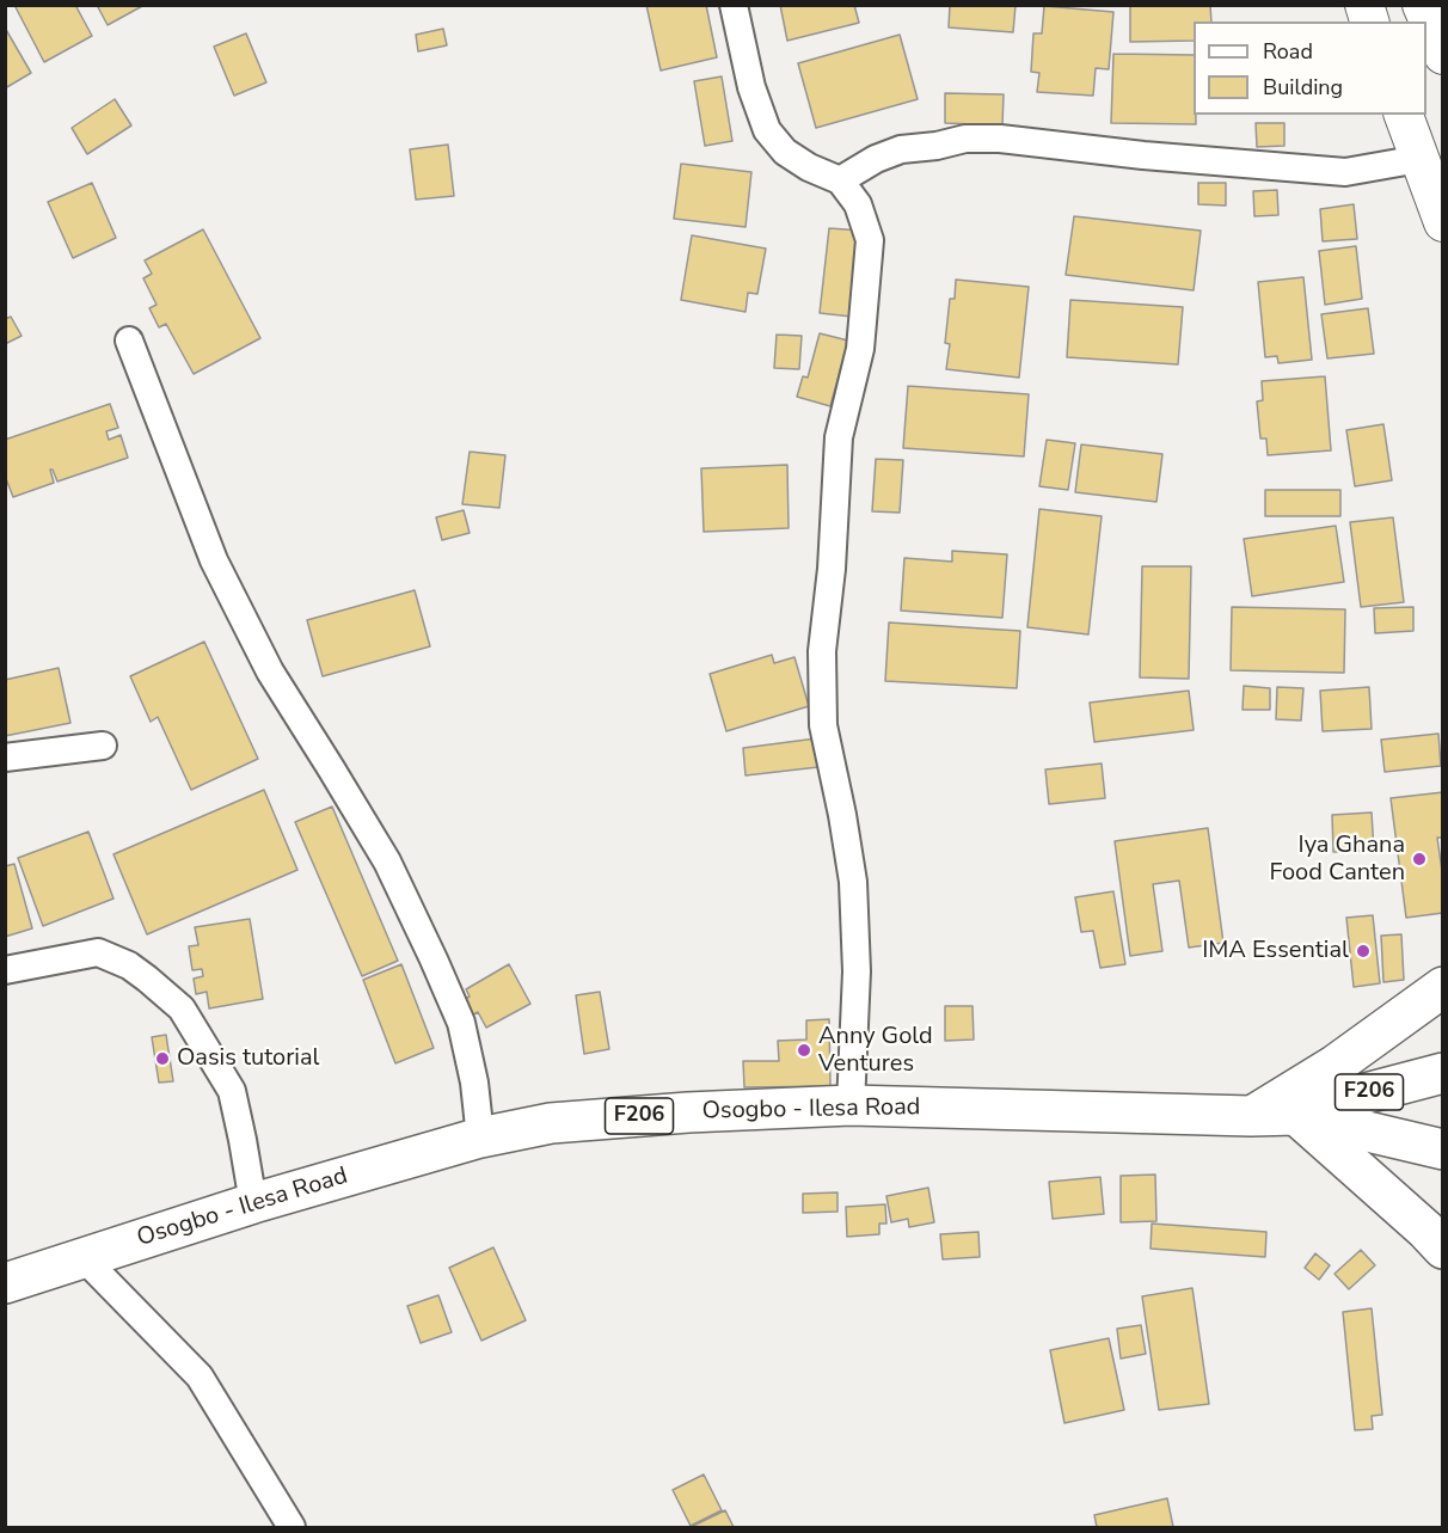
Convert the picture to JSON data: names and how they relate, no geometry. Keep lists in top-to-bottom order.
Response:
{
  "streets": {
    "main road": ["F206", "Osogbo - Ilesa Road"]
  },
  "places": [
    "Iya Ghana Food Canten",
    "IMA Essential",
    "Anny Gold Ventures",
    "Oasis tutorial"
  ],
  "legend": ["Road", "Building"]
}
